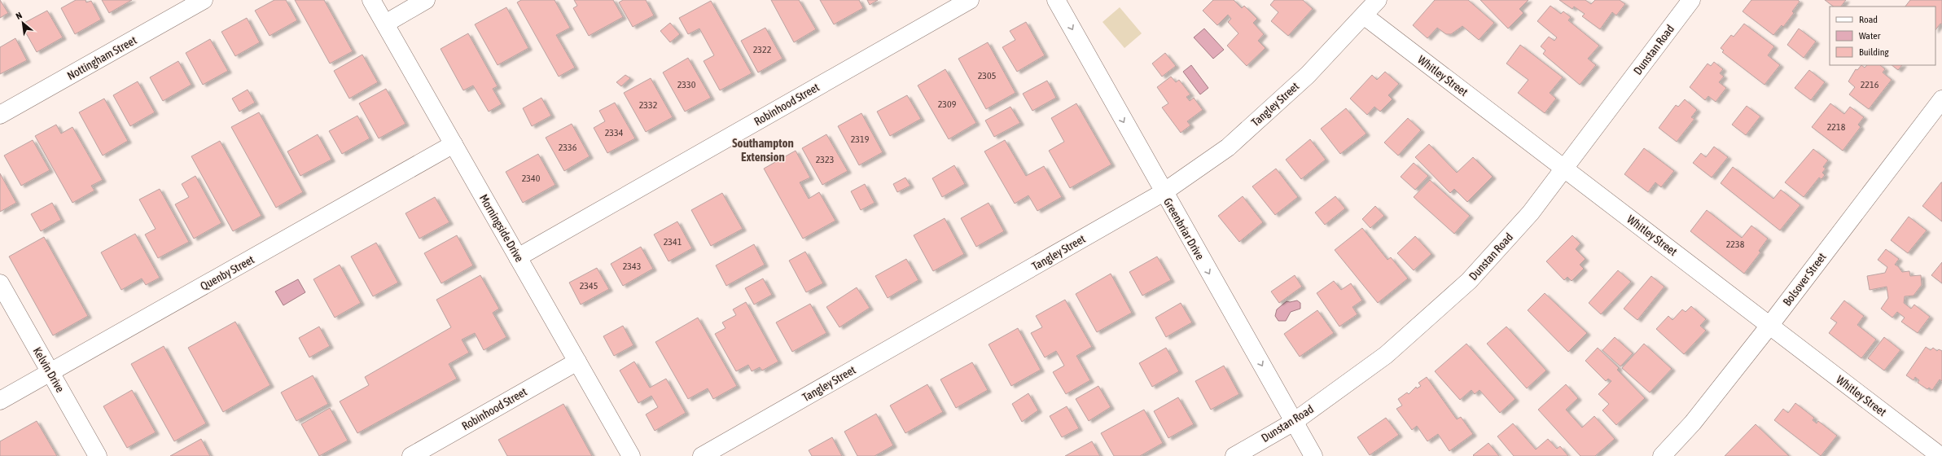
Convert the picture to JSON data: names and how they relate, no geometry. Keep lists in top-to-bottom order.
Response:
{
  "streets": {
    "street": [
      "Dunstan Road",
      "Nottingham Street",
      "Whitley Street",
      "Robinhood Street",
      "Tangley Street",
      "Morningside Drive",
      "Greenbriar Drive",
      "Quenby Street",
      "Bolsover Street",
      "Kelvin Drive"
    ]
  },
  "crossings": [
    ["Dunstan Road", "Whitley Street"],
    ["Dunstan Road", "Greenbriar Drive"],
    ["Whitley Street", "Tangley Street"],
    ["Whitley Street", "Bolsover Street"],
    ["Robinhood Street", "Morningside Drive"],
    ["Tangley Street", "Greenbriar Drive"],
    ["Morningside Drive", "Quenby Street"],
    ["Quenby Street", "Kelvin Drive"]
  ],
  "one_way": ["Greenbriar Drive"],
  "districts": ["Southampton Extension"],
  "house_numbers": [
    "2322",
    "2305",
    "2330",
    "2216",
    "2309",
    "2332",
    "2218",
    "2334",
    "2319",
    "2336",
    "2323",
    "2340",
    "2341",
    "2238",
    "2343",
    "2345"
  ],
  "legend": ["Road", "Water", "Building"],
  "north": "top left"
}
